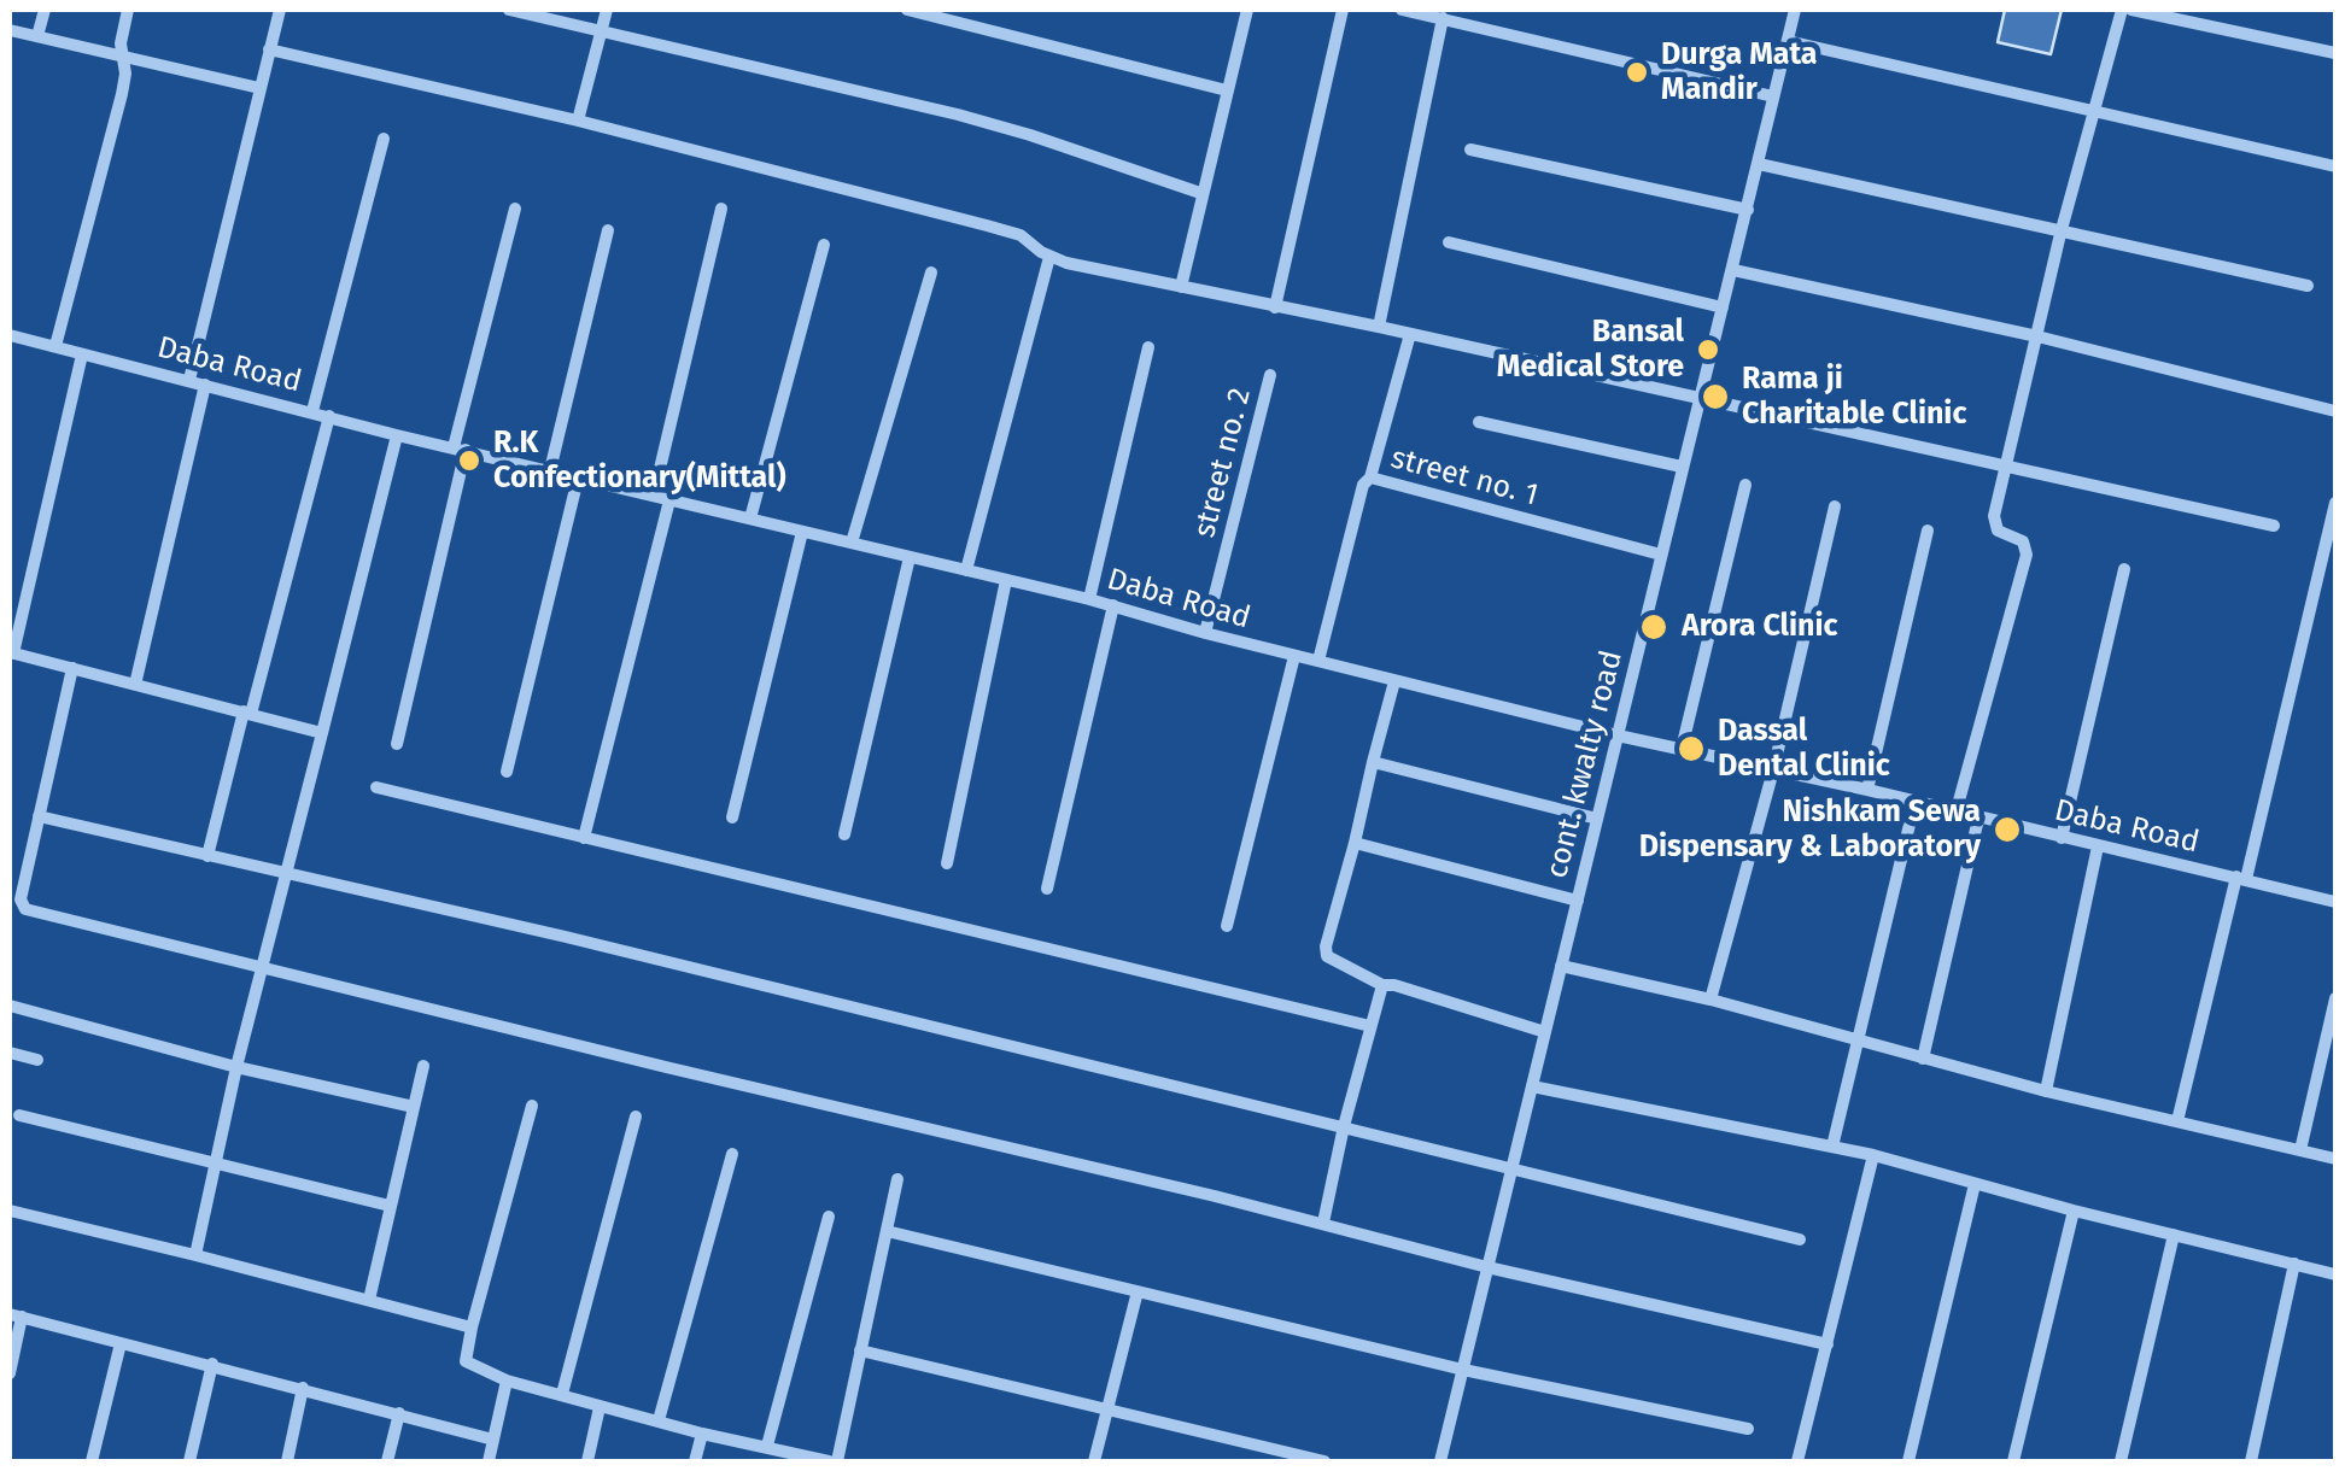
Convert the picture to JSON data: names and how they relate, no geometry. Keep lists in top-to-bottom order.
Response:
{
  "streets": {
    "street": [
      "Daba Road",
      "street no. 2",
      "street no. 1",
      "cont. kwalty road"
    ]
  },
  "crossings": [
    ["Daba Road", "street no. 2"],
    ["Daba Road", "street no. 1"],
    ["Daba Road", "cont. kwalty road"],
    ["street no. 1", "cont. kwalty road"]
  ],
  "places": [
    "Durga Mata Mandir",
    "Bansal Medical Store",
    "Rama ji Charitable Clinic",
    "R.K Confectionary(Mittal)",
    "Arora Clinic",
    "Dassal Dental Clinic",
    "Nishkam Sewa Dispensary & Laboratory"
  ]
}
